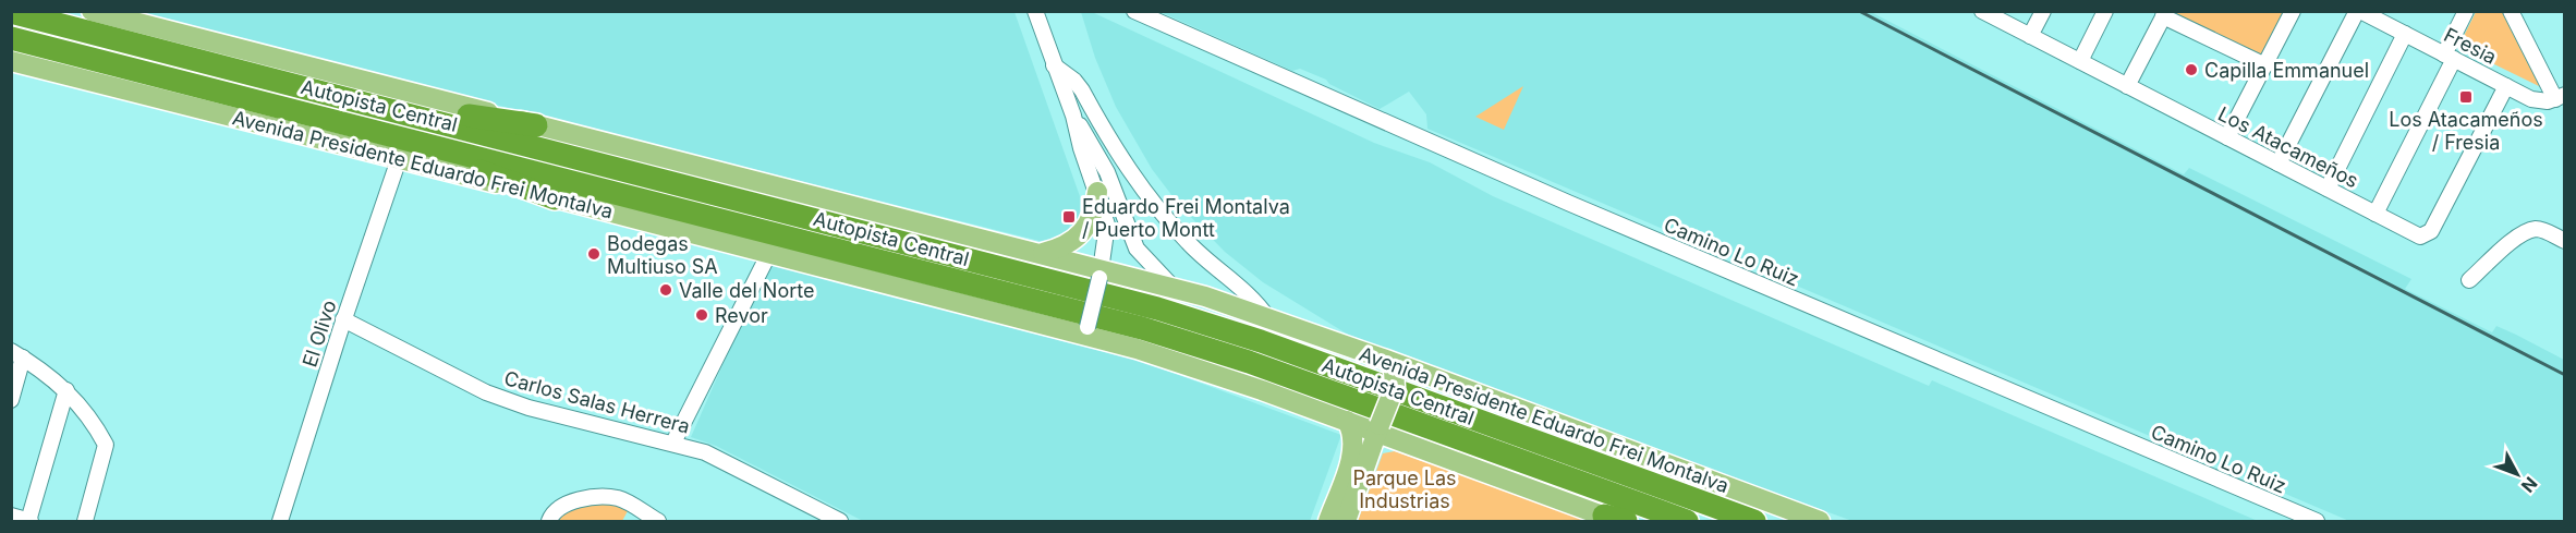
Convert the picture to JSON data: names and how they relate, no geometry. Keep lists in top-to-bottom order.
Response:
{
  "streets": {
    "highway": ["Autopista Central"],
    "main road": ["Avenida Presidente Eduardo Frei Montalva"],
    "street": [
      "Fresia",
      "Los Atacameños",
      "Camino Lo Ruiz",
      "El Olivo",
      "Carlos Salas Herrera"
    ]
  },
  "crossings": [
    ["Fresia", "Los Atacameños"],
    ["Avenida Presidente Eduardo Frei Montalva", "El Olivo"],
    ["El Olivo", "Carlos Salas Herrera"]
  ],
  "parks": ["Parque Las Industrias"],
  "places": {
    "other": [
      "Capilla Emmanuel",
      "Bodegas Multiuso SA",
      "Valle del Norte",
      "Revor"
    ],
    "transit": ["Los Atacameños / Fresia", "Eduardo Frei Montalva / Puerto Montt"]
  },
  "north": "bottom right"
}
